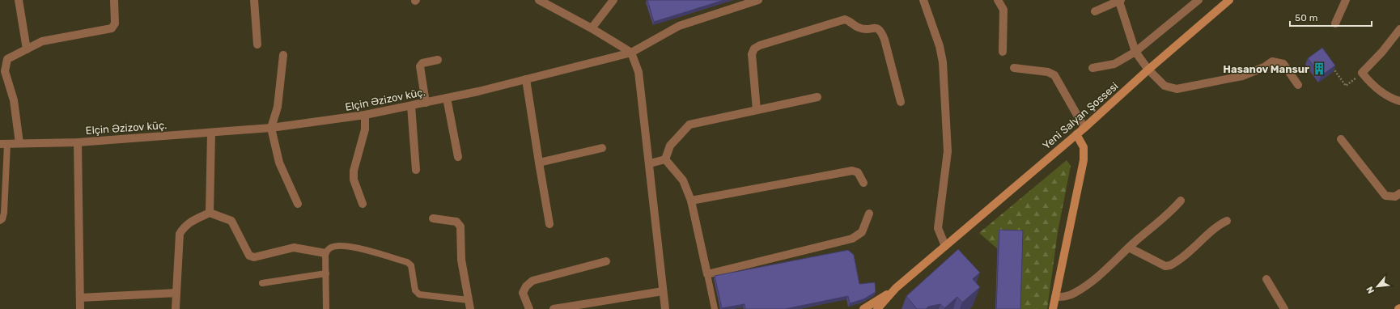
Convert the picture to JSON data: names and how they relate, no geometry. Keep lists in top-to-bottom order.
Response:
{
  "streets": {
    "main road": ["Yeni Salyan Şossesi"],
    "street": ["Elçin Əzizov küç."]
  },
  "places": {
    "building": ["Hasanov Mansur"]
  },
  "scale_bar": "50 m",
  "north": "bottom left"
}
